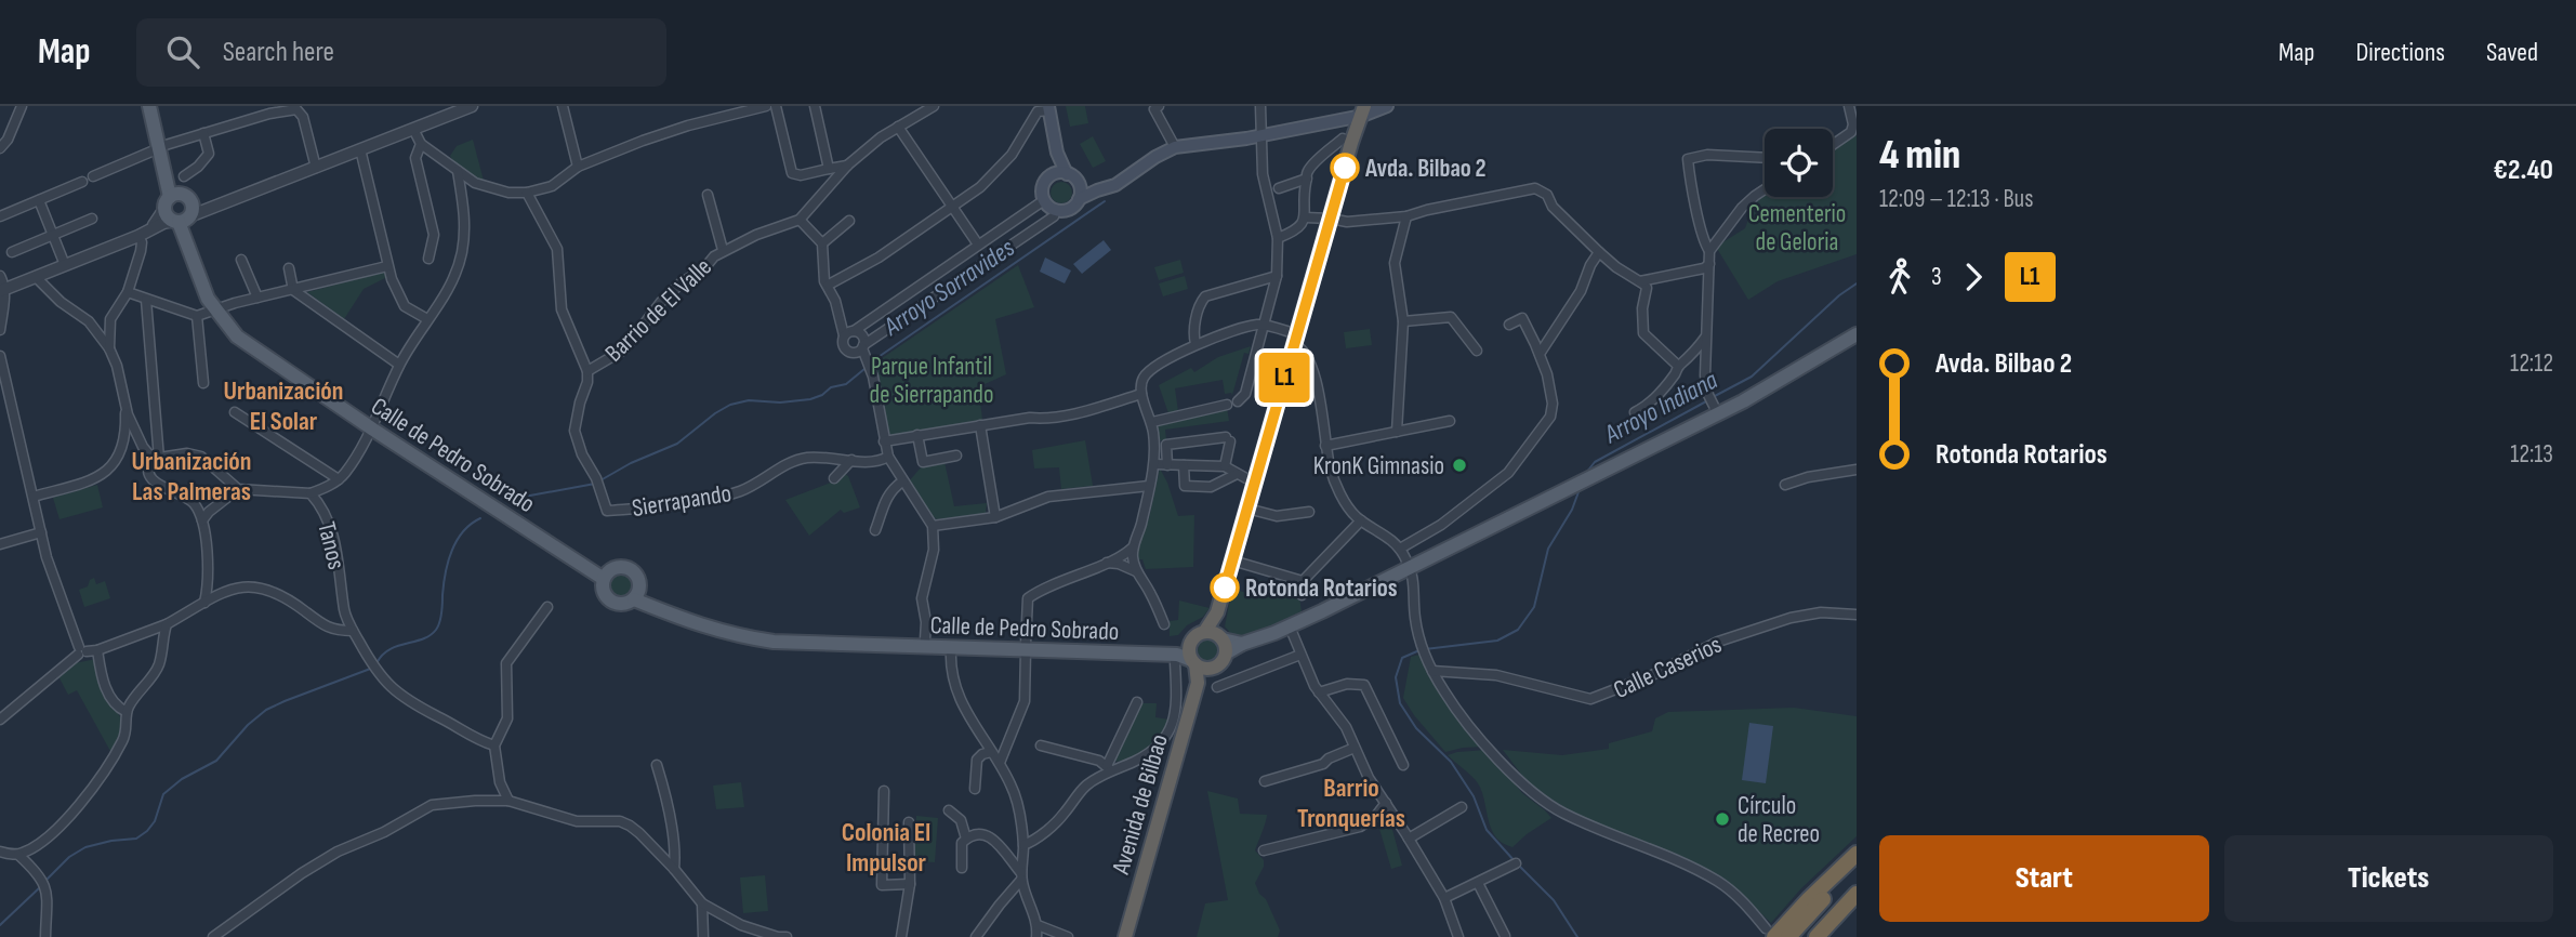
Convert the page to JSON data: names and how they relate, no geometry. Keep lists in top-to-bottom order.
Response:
{
  "streets": {
    "highway": ["Avenida de Bilbao"],
    "main road": ["Calle de Pedro Sobrado"],
    "street": [
      "Barrio de El Valle",
      "Sierrapando",
      "Tanos",
      "Calle Caserios"
    ]
  },
  "crossings": [
    ["Barrio de El Valle", "Sierrapando"],
    ["Calle de Pedro Sobrado", "Avenida de Bilbao"]
  ],
  "districts": [
    "Urbanización El Solar",
    "Urbanización Las Palmeras",
    "Barrio Tronquerías",
    "Colonia El Impulsor"
  ],
  "water": ["Arroyo Sorravides", "Arroyo Indiana"],
  "parks": ["Cementerio de Geloria", "Parque Infantil de Sierrapando"],
  "places": [
    "Avda. Bilbao 2",
    "KronK Gimnasio",
    "Rotonda Rotarios",
    "Círculo de Recreo"
  ],
  "lines": ["bus line L1"],
  "page": {
    "header": "Map",
    "search": "Search here",
    "nav": ["Map", "Directions", "Saved"],
    "on_map": "L1",
    "heading": ["4 min", "12:09 – 12:13 · Bus", "€2.40"],
    "legs": ["3", "L1"],
    "list": [
      {
        "name": "Avda. Bilbao 2",
        "value": "12:12"
      },
      {
        "name": "Rotonda Rotarios",
        "value": "12:13"
      }
    ],
    "buttons": ["Start", "Tickets"]
  }
}
